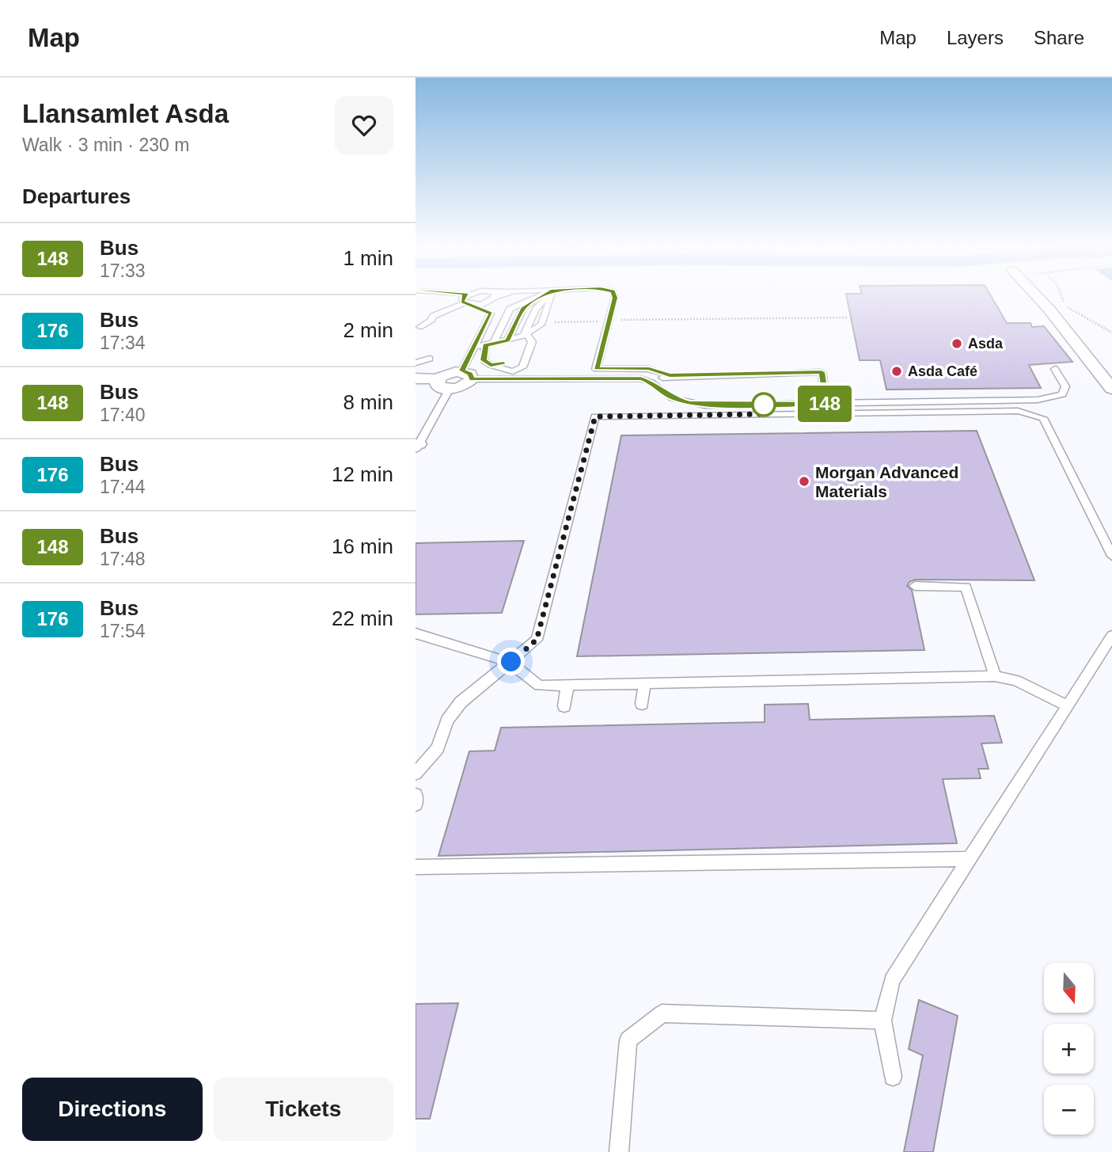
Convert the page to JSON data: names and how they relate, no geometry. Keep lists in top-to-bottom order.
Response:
{
  "places": ["Asda", "Asda Café", "Morgan Advanced Materials"],
  "lines": ["bus line 148"],
  "north": "bottom",
  "page": {
    "header": "Map",
    "nav": ["Map", "Layers", "Share"],
    "heading": [
      ["Llansamlet Asda", "Walk · 3 min · 230 m"],
      "Departures"
    ],
    "on_map": "148",
    "list": [
      {
        "mark": "148",
        "name": "Bus",
        "note": "17:33",
        "value": "1 min"
      },
      {
        "mark": "176",
        "name": "Bus",
        "note": "17:34",
        "value": "2 min"
      },
      {
        "mark": "148",
        "name": "Bus",
        "note": "17:40",
        "value": "8 min"
      },
      {
        "mark": "176",
        "name": "Bus",
        "note": "17:44",
        "value": "12 min"
      },
      {
        "mark": "148",
        "name": "Bus",
        "note": "17:48",
        "value": "16 min"
      },
      {
        "mark": "176",
        "name": "Bus",
        "note": "17:54",
        "value": "22 min"
      }
    ],
    "map_buttons": ["+", "−"],
    "buttons": ["Directions", "Tickets"]
  }
}
